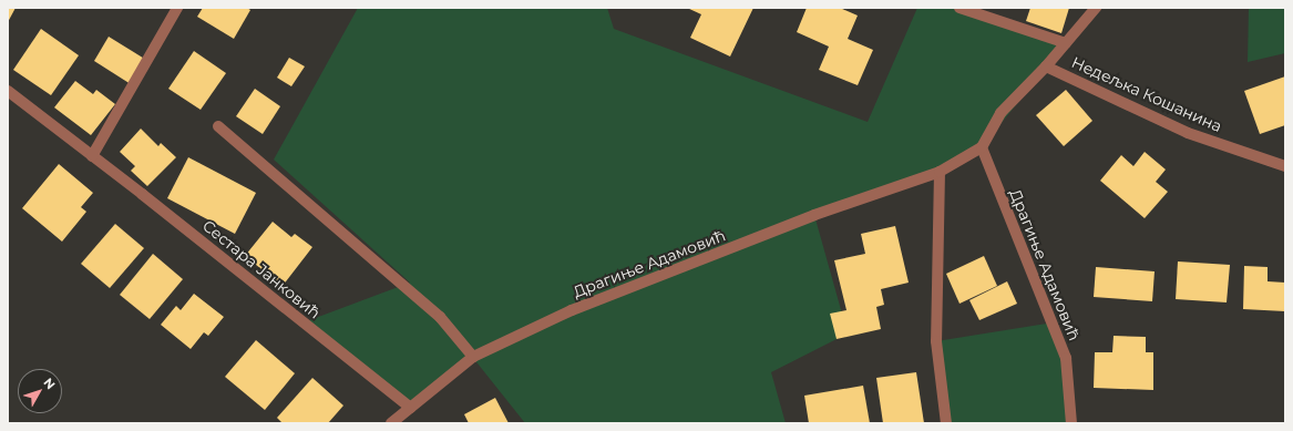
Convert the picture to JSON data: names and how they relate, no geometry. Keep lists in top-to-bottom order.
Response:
{
  "streets": {
    "street": ["Недељка Кошанина", "Драгиње Адамовић", "Сестара Јанковић"]
  },
  "crossings": [
    ["Драгиње Адамовић", "Сестара Јанковић"]
  ],
  "north": "top right"
}
